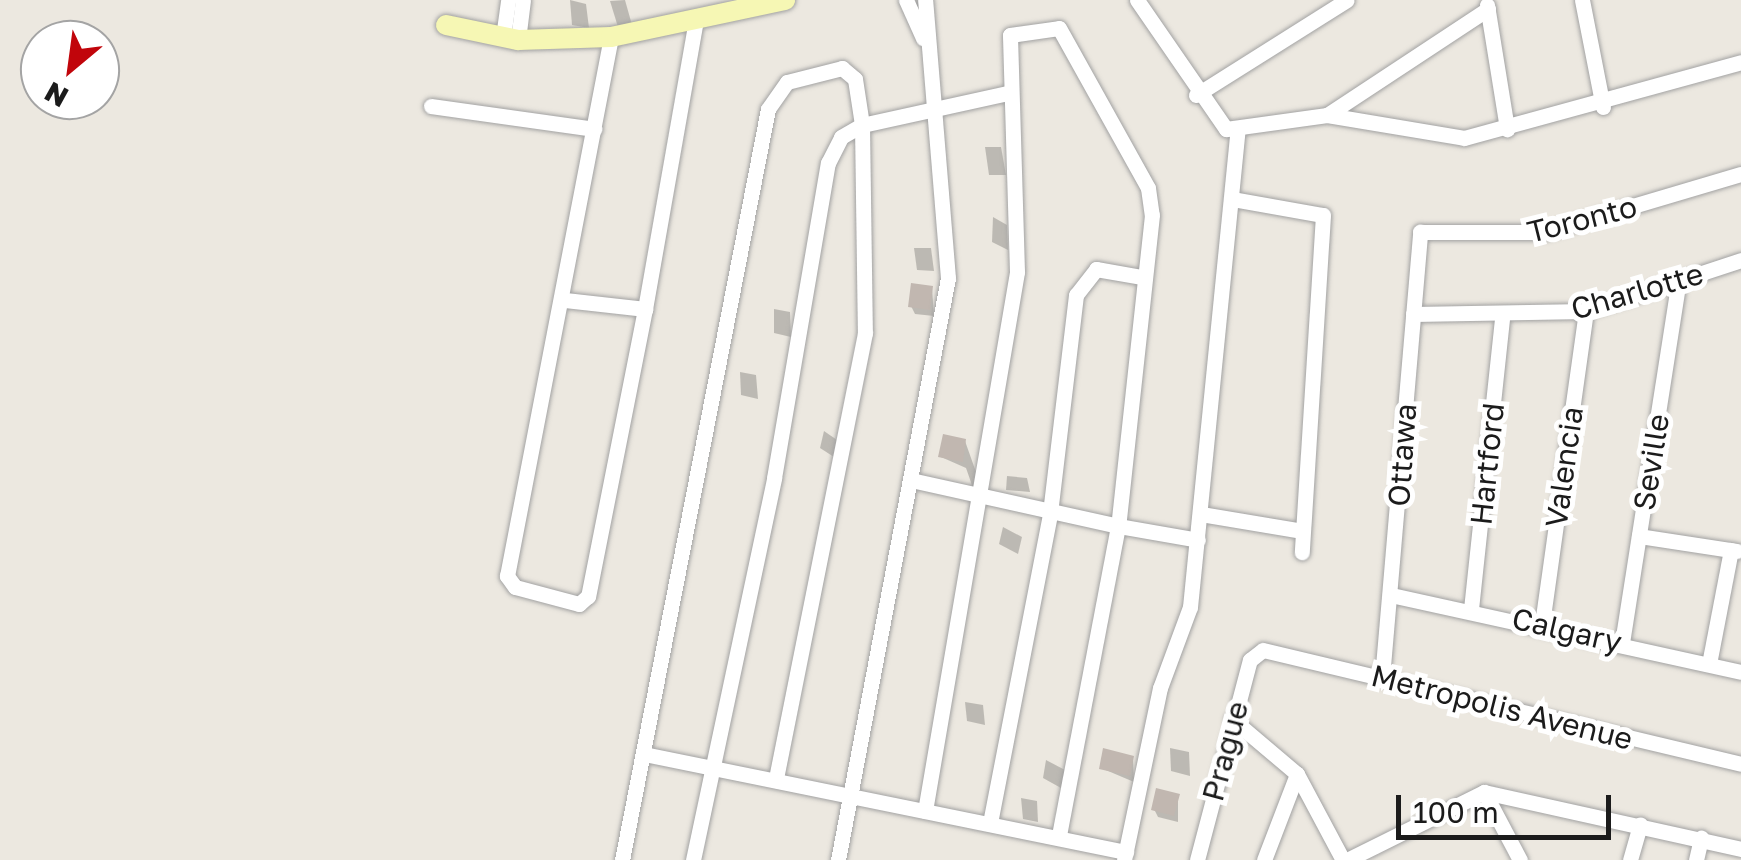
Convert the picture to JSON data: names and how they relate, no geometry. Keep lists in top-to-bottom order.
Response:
{
  "streets": {
    "street": [
      "Toronto",
      "Charlotte",
      "Ottawa",
      "Seville",
      "Hartford",
      "Valencia",
      "Calgary",
      "Metropolis Avenue",
      "Prague"
    ]
  },
  "crossings": [
    ["Toronto", "Ottawa"],
    ["Charlotte", "Ottawa"],
    ["Charlotte", "Seville"],
    ["Charlotte", "Hartford"],
    ["Charlotte", "Valencia"],
    ["Ottawa", "Calgary"],
    ["Ottawa", "Metropolis Avenue"],
    ["Seville", "Calgary"],
    ["Hartford", "Calgary"],
    ["Valencia", "Calgary"],
    ["Metropolis Avenue", "Prague"]
  ],
  "scale_bar": "100 m",
  "north": "bottom left"
}
